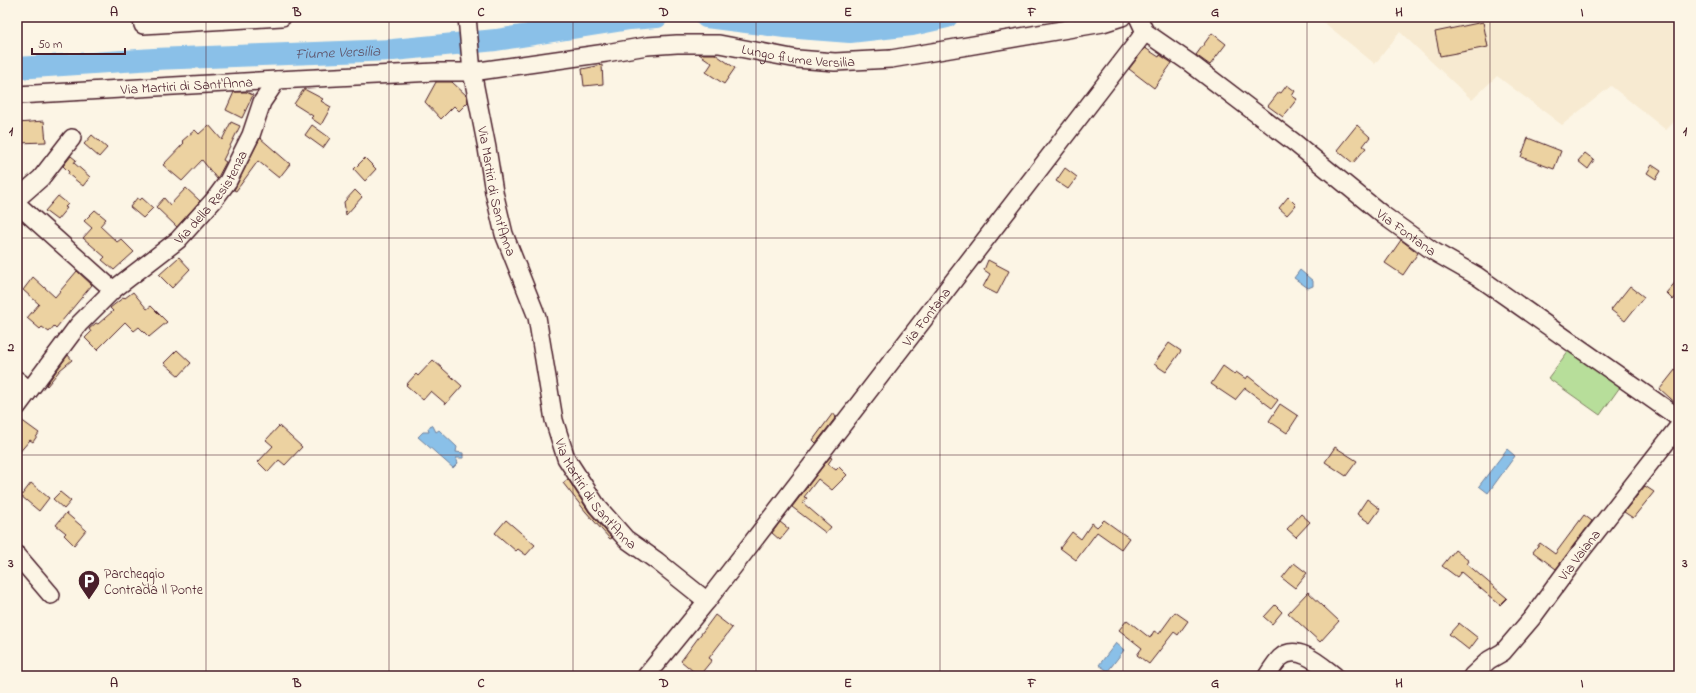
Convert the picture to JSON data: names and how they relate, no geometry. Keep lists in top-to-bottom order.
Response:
{
  "streets": {
    "street": [
      "Lungo fiume Versilia",
      "Via Martiri di Sant'Anna",
      "Via della Resistenza",
      "Via Fontana",
      "Via Vaiana"
    ]
  },
  "crossings": [
    ["Lungo fiume Versilia", "Via Martiri di Sant'Anna"],
    ["Via Martiri di Sant'Anna", "Via della Resistenza"],
    ["Via Martiri di Sant'Anna", "Via Fontana"]
  ],
  "water": ["Fiume Versilia"],
  "places": {
    "parking": ["Parcheggio Contrada Il Ponte"]
  },
  "scale_bar": "50 m",
  "grid": {
    "columns": [
      "A",
      "B",
      "C",
      "D",
      "E",
      "F",
      "G",
      "H",
      "I"
    ],
    "rows": ["1", "2", "3"]
  }
}
